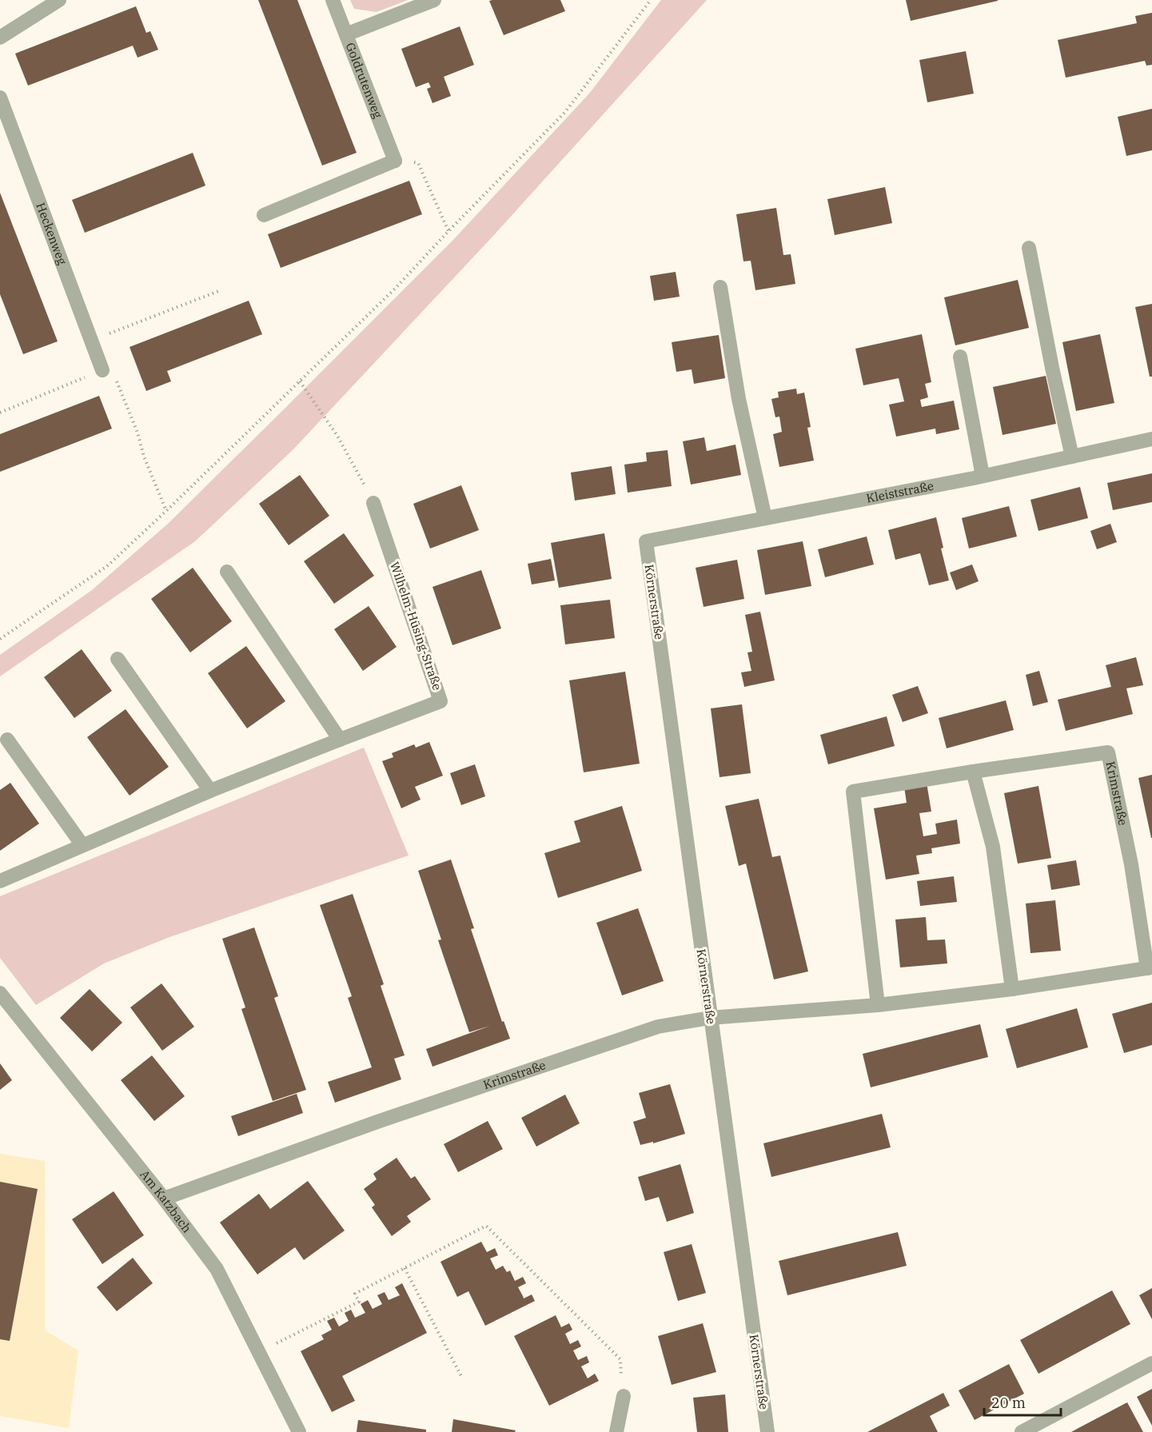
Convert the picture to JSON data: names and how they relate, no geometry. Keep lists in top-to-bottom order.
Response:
{
  "streets": {
    "street": [
      "Goldrutenweg",
      "Heckenweg",
      "Kleiststraße",
      "Körnerstraße",
      "Wilhelm-Hüsing-Straße",
      "Krimstraße",
      "Am Katzbach"
    ]
  },
  "crossings": [
    ["Kleiststraße", "Körnerstraße"],
    ["Körnerstraße", "Krimstraße"],
    ["Krimstraße", "Am Katzbach"]
  ],
  "scale_bar": "20 m"
}
